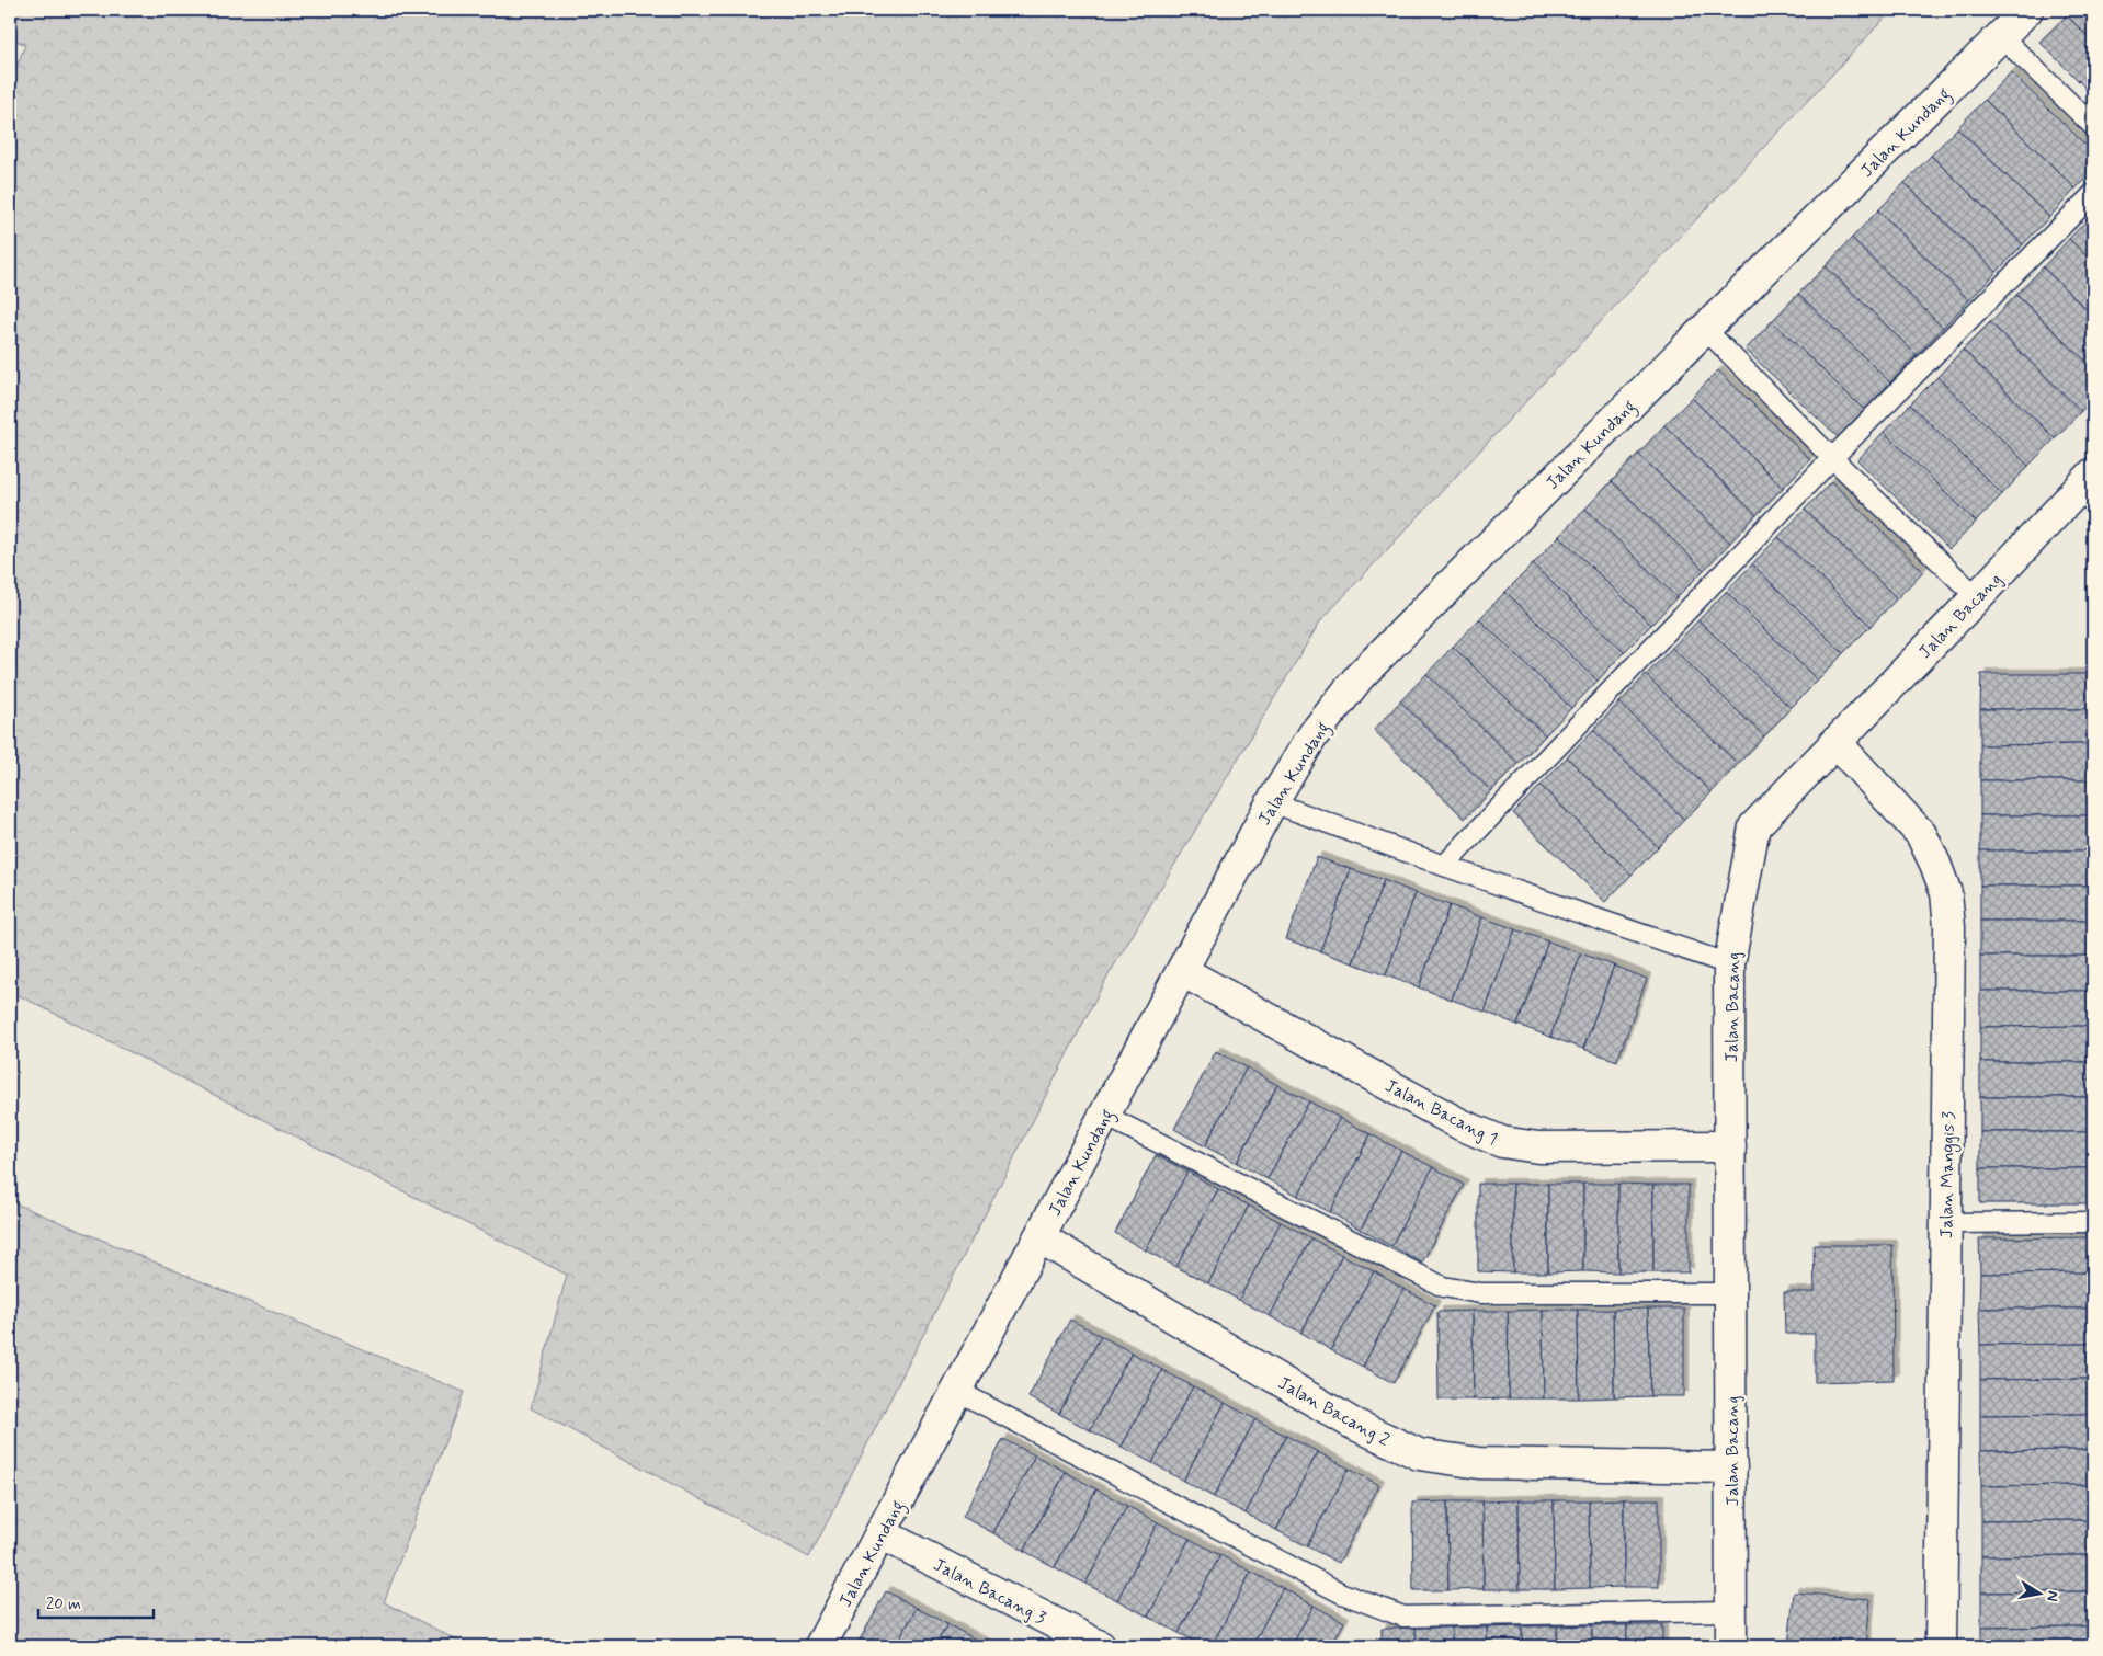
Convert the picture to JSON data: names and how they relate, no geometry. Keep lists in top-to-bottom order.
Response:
{
  "streets": {
    "street": [
      "Jalan Kundang",
      "Jalan Bacang",
      "Jalan Bacang 1",
      "Jalan Manggis 3",
      "Jalan Bacang 2",
      "Jalan Bacang 3"
    ]
  },
  "crossings": [
    ["Jalan Kundang", "Jalan Bacang 1"],
    ["Jalan Kundang", "Jalan Bacang 2"],
    ["Jalan Kundang", "Jalan Bacang 3"],
    ["Jalan Bacang", "Jalan Bacang 1"],
    ["Jalan Bacang", "Jalan Manggis 3"],
    ["Jalan Bacang", "Jalan Bacang 2"]
  ],
  "scale_bar": "20 m",
  "north": "right"
}
